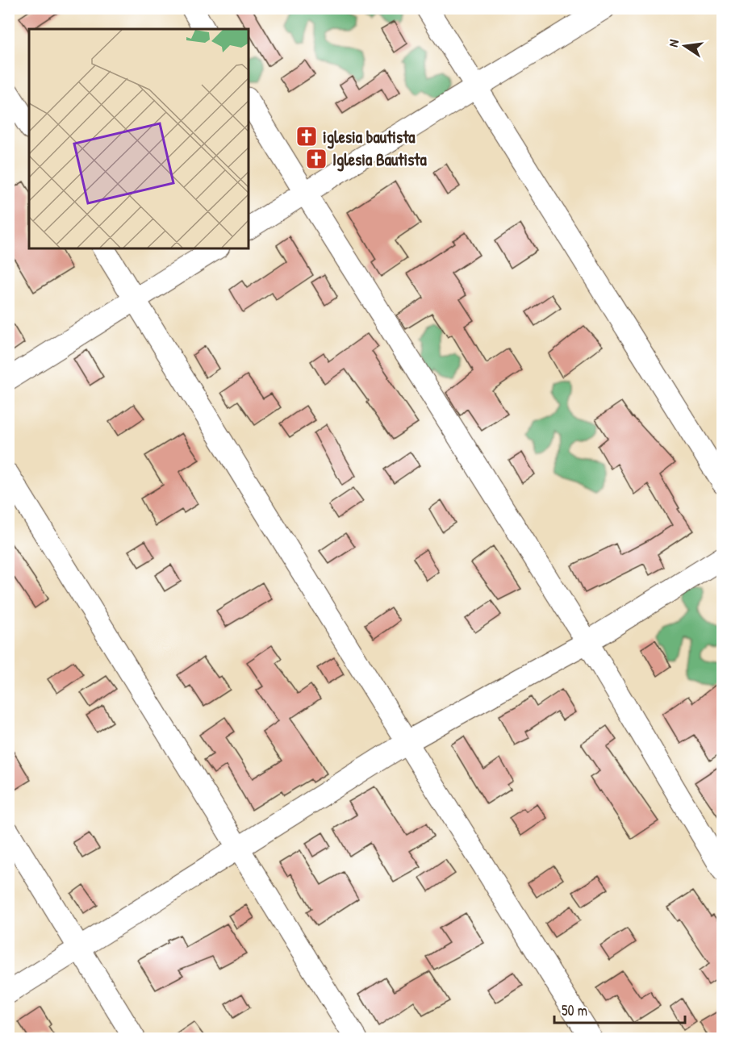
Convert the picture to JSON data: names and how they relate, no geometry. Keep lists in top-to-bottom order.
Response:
{
  "places": {
    "church": ["iglesia bautista", "Iglesia Bautista"]
  },
  "scale_bar": "50 m",
  "north": "left"
}
